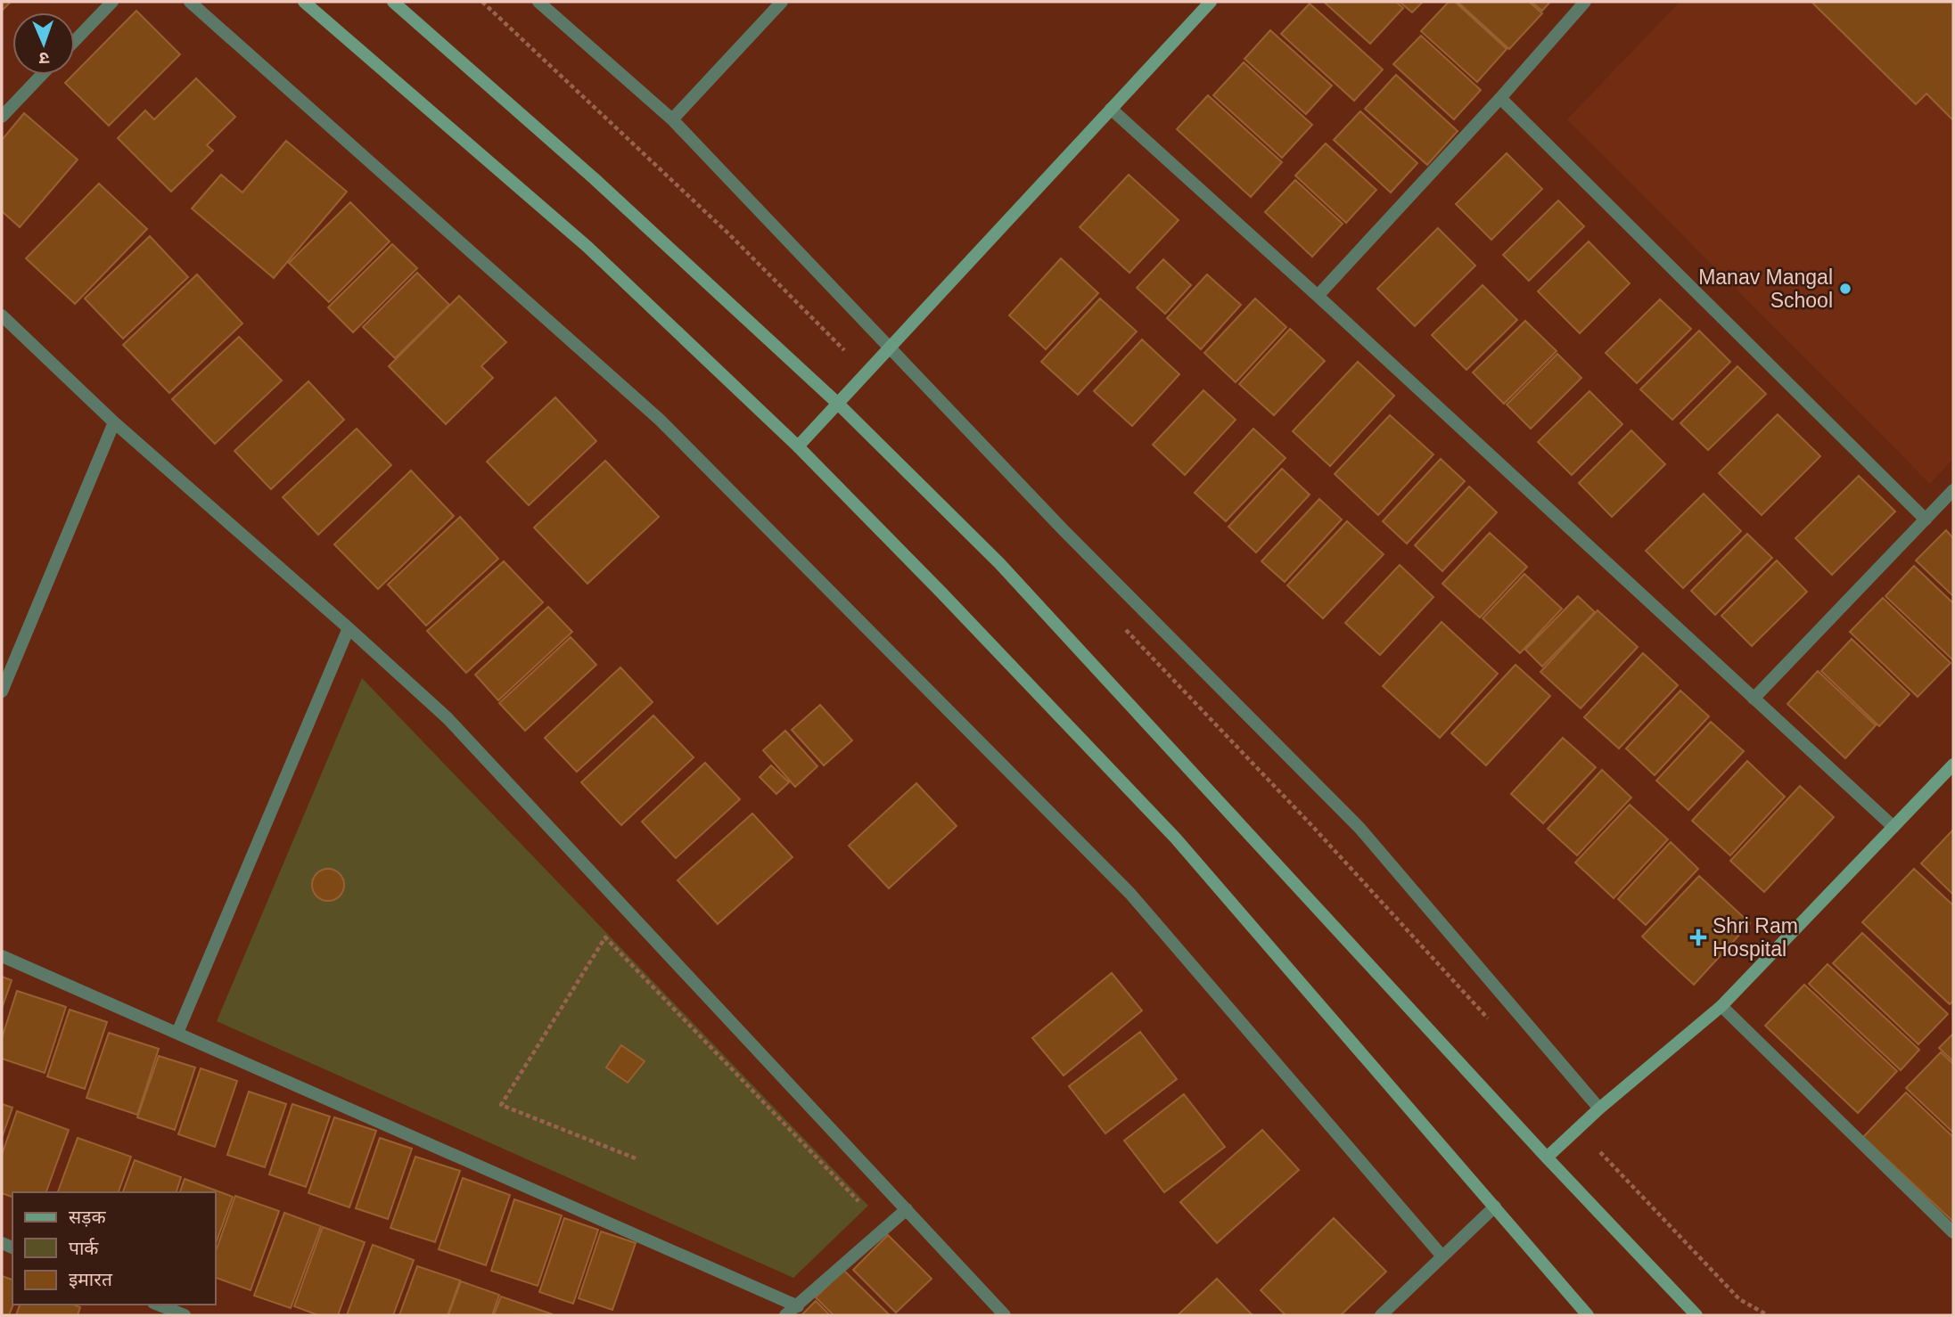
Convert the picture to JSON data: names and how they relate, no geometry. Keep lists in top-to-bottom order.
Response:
{
  "places": {
    "other": ["Manav Mangal School"],
    "health": ["Shri Ram Hospital"]
  },
  "legend": ["सड़क", "पार्क", "इमारत"],
  "north": "bottom"
}
